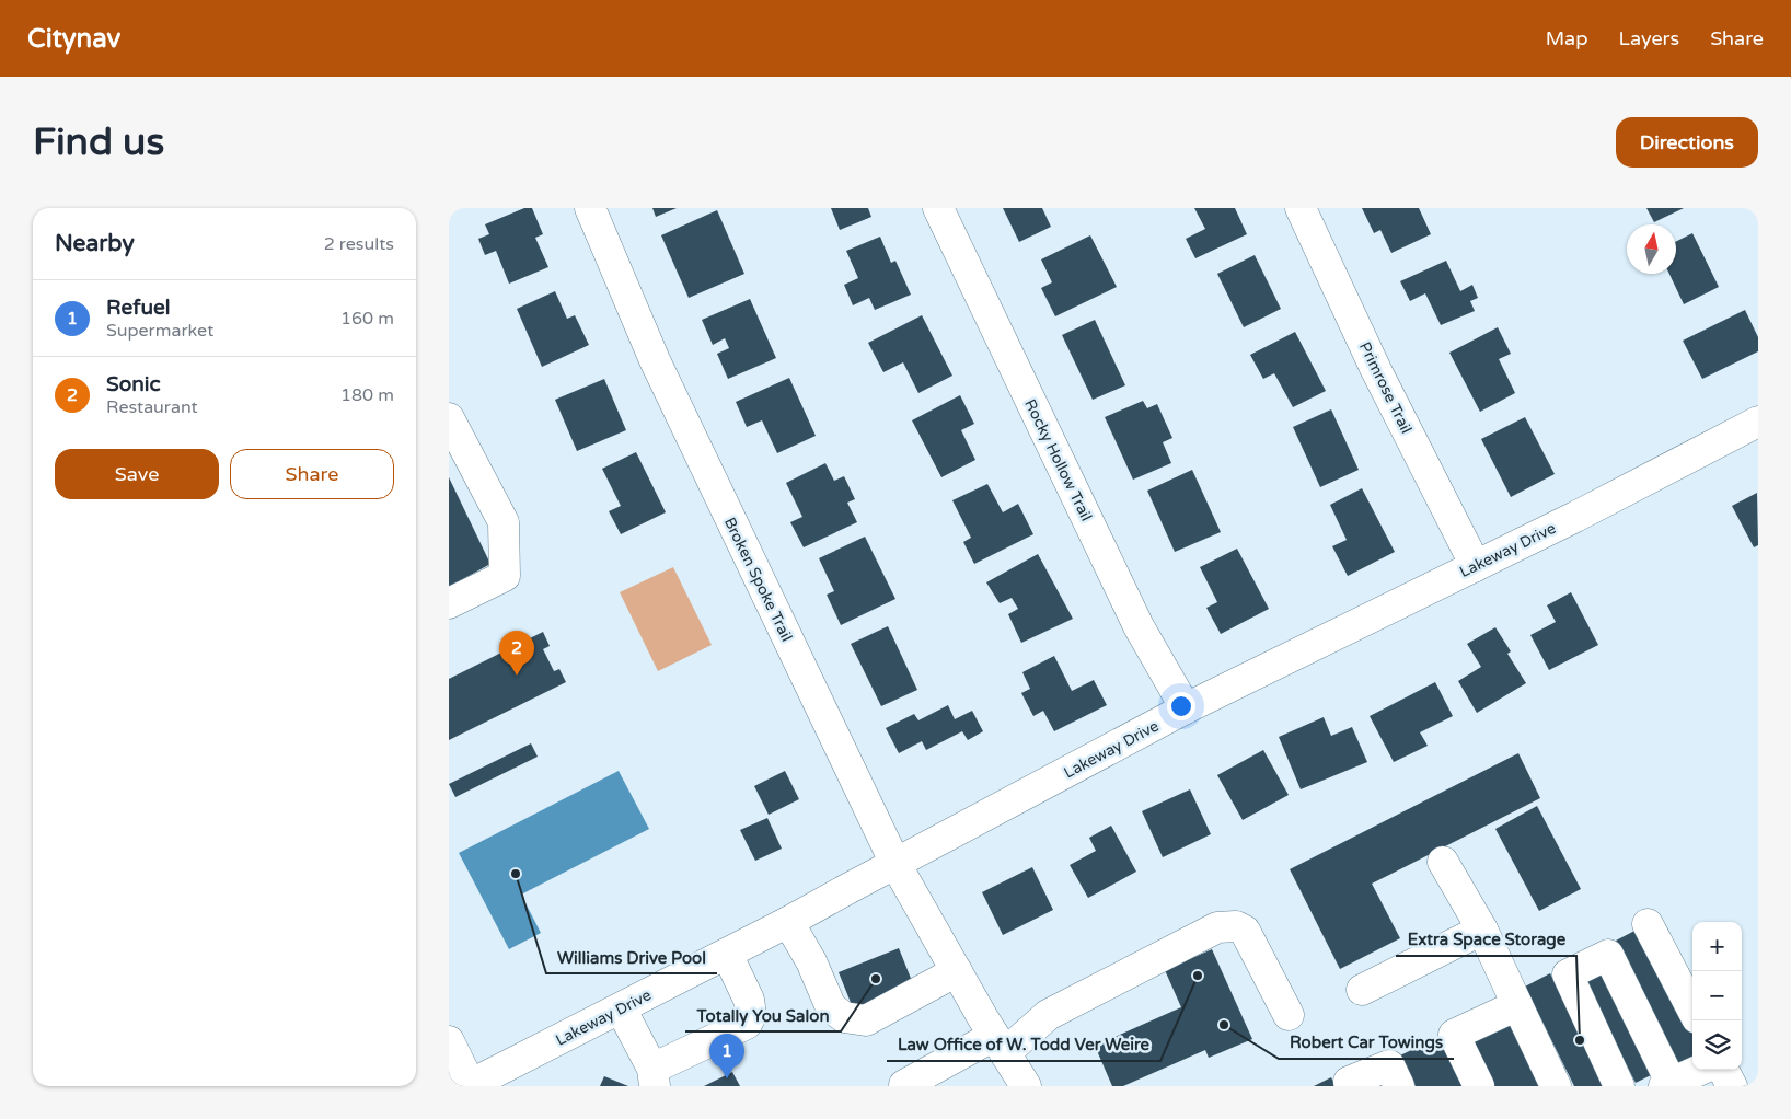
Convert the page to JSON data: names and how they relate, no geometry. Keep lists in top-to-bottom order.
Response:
{
  "streets": {
    "street": [
      "Primrose Trail",
      "Rocky Hollow Trail",
      "Lakeway Drive",
      "Broken Spoke Trail"
    ]
  },
  "crossings": [
    ["Primrose Trail", "Lakeway Drive"],
    ["Rocky Hollow Trail", "Lakeway Drive"],
    ["Lakeway Drive", "Broken Spoke Trail"]
  ],
  "places": [
    "Williams Drive Pool",
    "Law Office of W. Todd Ver Weire",
    "Totally You Salon",
    "Robert Car Towings",
    "Extra Space Storage"
  ],
  "north": "top",
  "page": {
    "header": "Citynav",
    "nav": ["Map", "Layers", "Share"],
    "buttons": [
      "Directions",
      ["Save", "Share"]
    ],
    "title": "Find us",
    "heading": ["Nearby", "2 results"],
    "list": [
      {
        "mark": "1",
        "name": "Refuel",
        "note": "Supermarket",
        "value": "160 m"
      },
      {
        "mark": "2",
        "name": "Sonic",
        "note": "Restaurant",
        "value": "180 m"
      }
    ],
    "pins": ["2", "1"],
    "map_buttons": ["+", "−"]
  }
}
